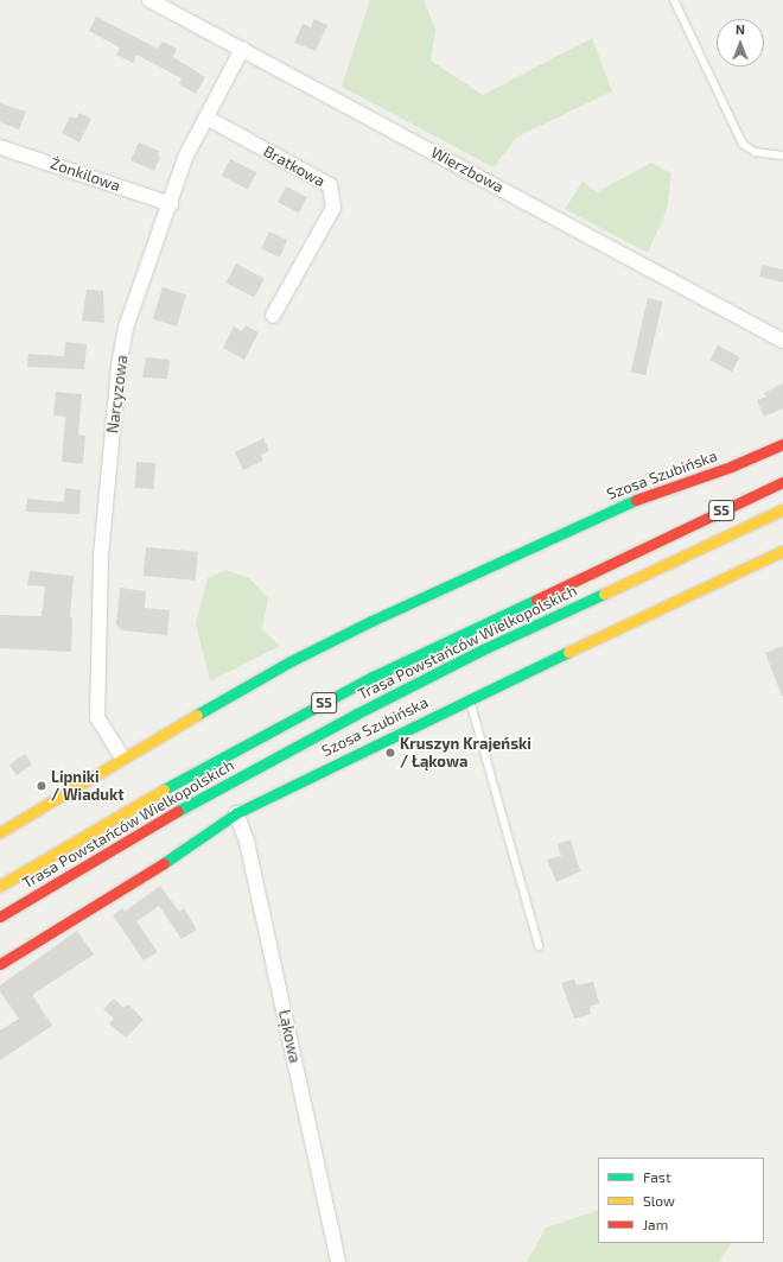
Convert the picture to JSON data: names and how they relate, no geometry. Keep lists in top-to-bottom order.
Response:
{
  "streets": {
    "main road": ["Szosa Szubińska", "S5", "Trasa Powstańców Wielkopolskich"],
    "street": [
      "Bratkowa",
      "Wierzbowa",
      "Żonkilowa",
      "Narcyzowa",
      "Łąkowa"
    ]
  },
  "crossings": [
    ["Bratkowa", "Narcyzowa"],
    ["Wierzbowa", "Narcyzowa"],
    ["Żonkilowa", "Narcyzowa"],
    ["Narcyzowa", "Szosa Szubińska"],
    ["Szosa Szubińska", "Łąkowa"]
  ],
  "places": ["Kruszyn Krajeński / Łąkowa", "Lipniki / Wiadukt"],
  "legend": ["Fast", "Slow", "Jam"],
  "north": "top"
}
